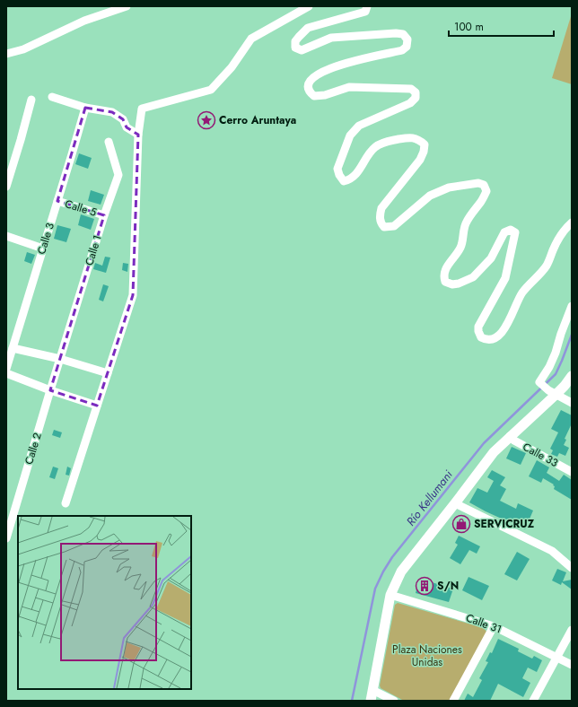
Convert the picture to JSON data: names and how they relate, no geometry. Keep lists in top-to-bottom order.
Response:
{
  "streets": {
    "street": [
      "Calle 5",
      "Calle 3",
      "Calle 1",
      "Calle 2",
      "Calle 33",
      "Calle 31"
    ]
  },
  "crossings": [
    ["Calle 5", "Calle 3"],
    ["Calle 5", "Calle 1"],
    ["Calle 1", "Calle 2"]
  ],
  "water": ["Río Kellumani"],
  "parks": ["Plaza Naciones Unidas"],
  "places": {
    "place": ["Cerro Aruntaya"],
    "shop": ["SERVICRUZ"],
    "building": ["S/N"]
  },
  "scale_bar": "100 m"
}
